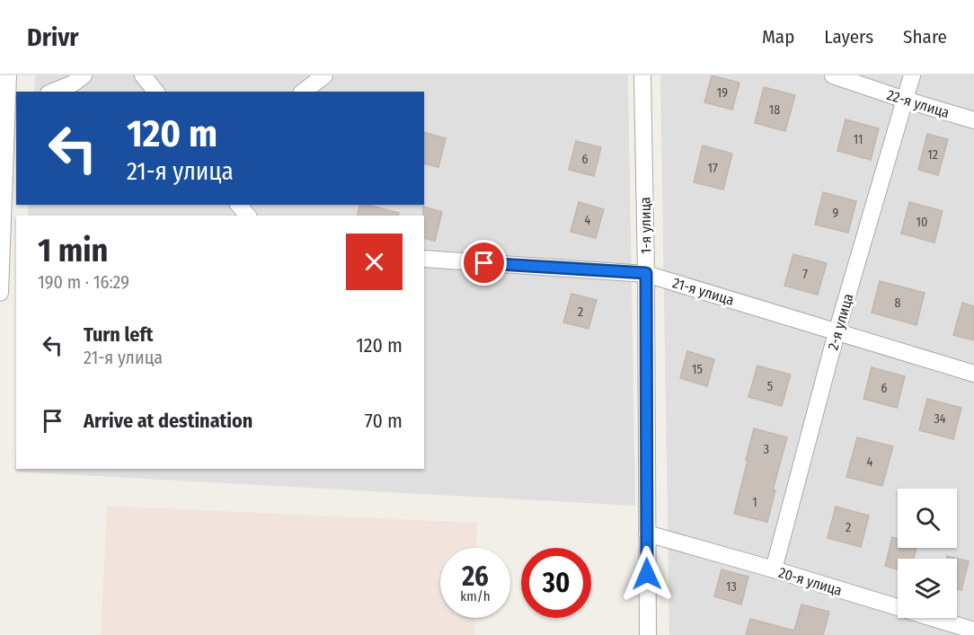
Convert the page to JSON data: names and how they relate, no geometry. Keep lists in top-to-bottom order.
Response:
{
  "streets": {
    "street": [
      "22-я улица",
      "1-я улица",
      "21-я улица",
      "2-я улица",
      "20-я улица"
    ]
  },
  "crossings": [
    ["22-я улица", "2-я улица"],
    ["1-я улица", "21-я улица"],
    ["1-я улица", "20-я улица"],
    ["21-я улица", "2-я улица"],
    ["2-я улица", "20-я улица"]
  ],
  "house_numbers": [
    "19",
    "18",
    "11",
    "12",
    "6",
    "17",
    "9",
    "4",
    "10",
    "7",
    "8",
    "2",
    "15",
    "5",
    "6",
    "34",
    "3",
    "4",
    "1",
    "2",
    "13"
  ],
  "page": {
    "header": "Drivr",
    "nav": ["Map", "Layers", "Share"],
    "turn": ["120 m", "21-я улица"],
    "heading": ["1 min", "190 m · 16:29"],
    "list": [
      {
        "name": "Turn left",
        "note": "21-я улица",
        "value": "120 m"
      },
      {
        "name": "Arrive at destination",
        "value": "70 m"
      }
    ],
    "speed": "26 km/h",
    "limit": "30"
  }
}
